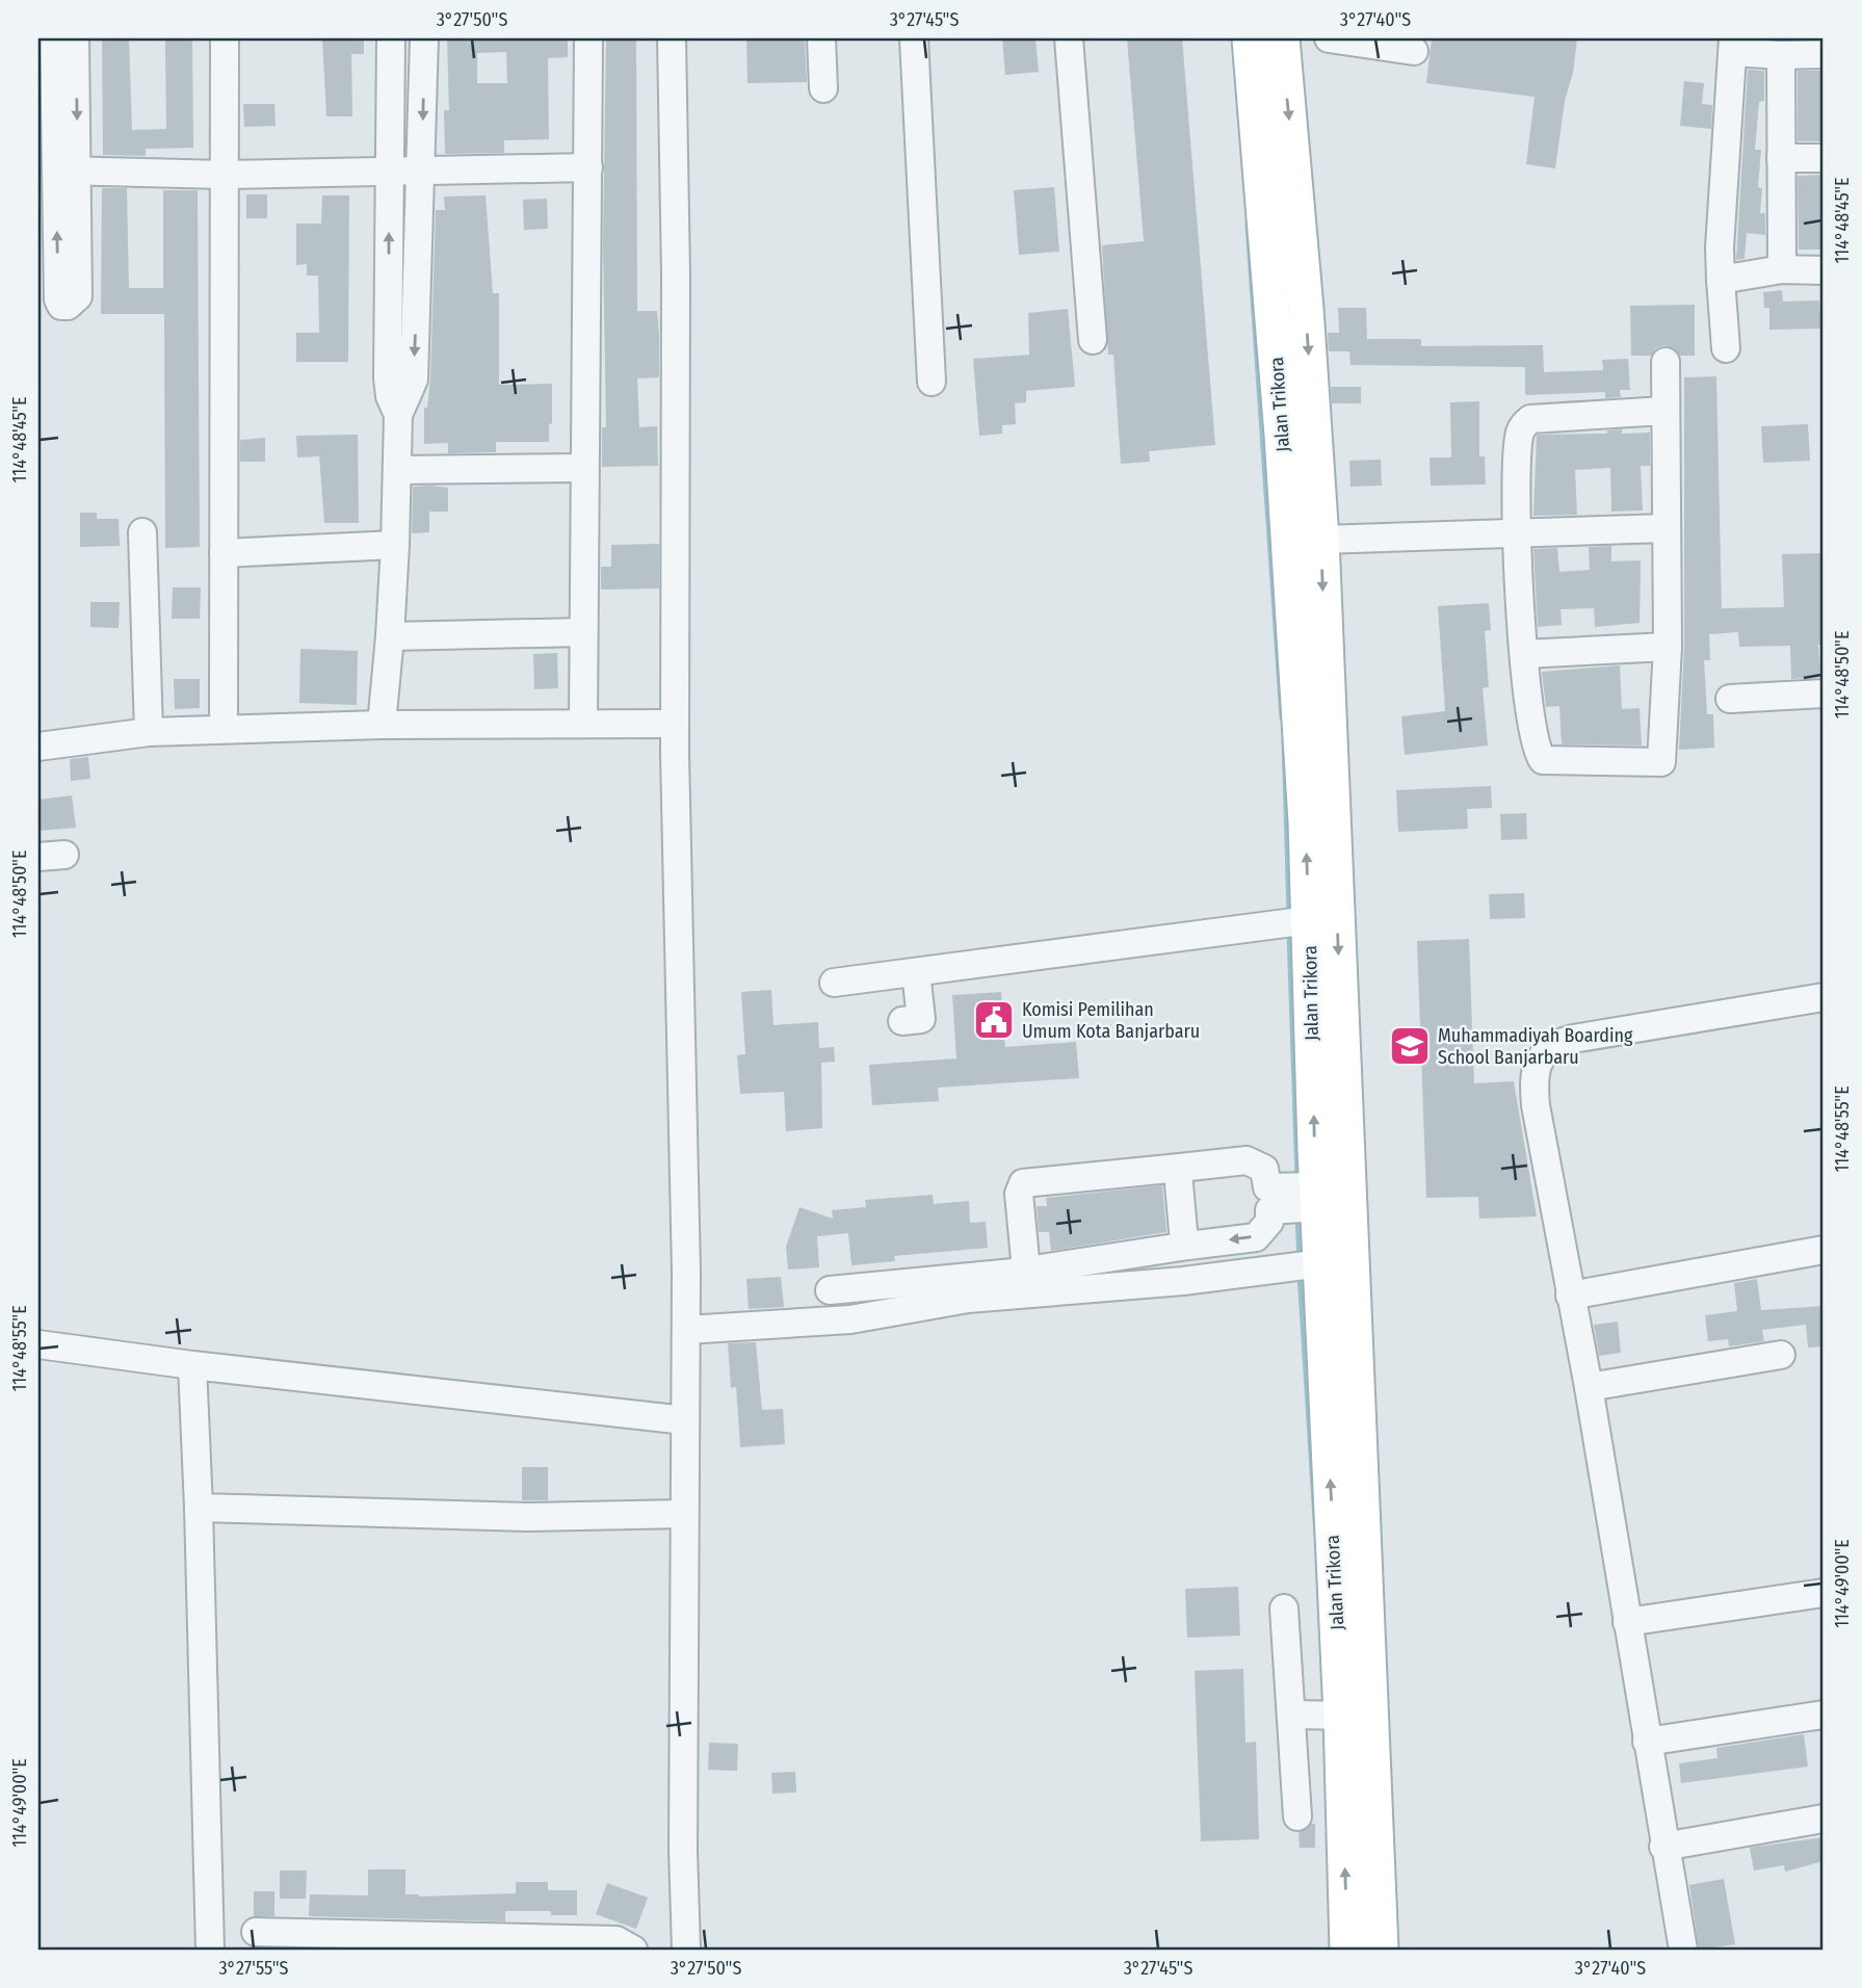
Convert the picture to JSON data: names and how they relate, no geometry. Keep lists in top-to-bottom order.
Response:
{
  "streets": {
    "main road": ["Jalan Trikora"]
  },
  "places": {
    "public building": ["Komisi Pemilihan Umum Kota Banjarbaru"],
    "school or university": ["Muhammadiyah Boarding School Banjarbaru"]
  },
  "coordinates": [
    "3°27'50\"S",
    "3°27'45\"S",
    "3°27'40\"S",
    "114°48'45\"E",
    "114°48'50\"E",
    "114°48'55\"E",
    "114°49'00\"E",
    "3°27'55\"S"
  ]
}
